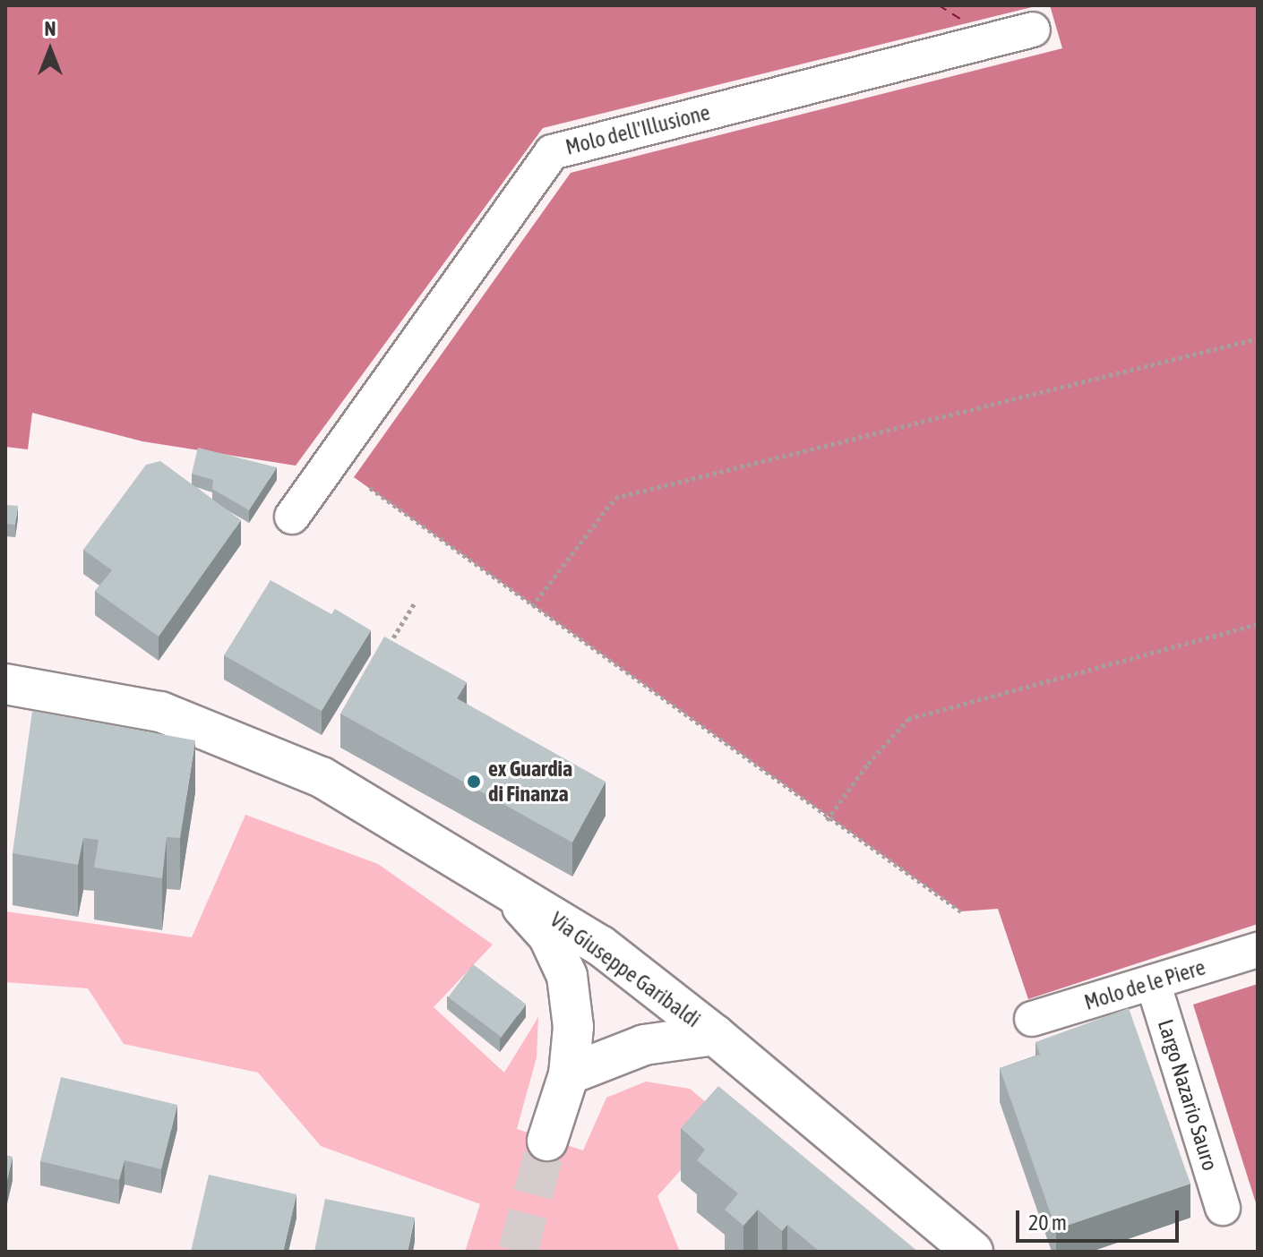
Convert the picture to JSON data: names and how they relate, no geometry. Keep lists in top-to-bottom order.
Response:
{
  "streets": {
    "main road": ["Via Giuseppe Garibaldi"],
    "street": ["Molo dell'Illusione", "Molo de le Piere", "Largo Nazario Sauro"]
  },
  "crossings": [
    ["Molo de le Piere", "Largo Nazario Sauro"]
  ],
  "places": ["ex Guardia di Finanza"],
  "scale_bar": "20 m",
  "north": "top"
}
